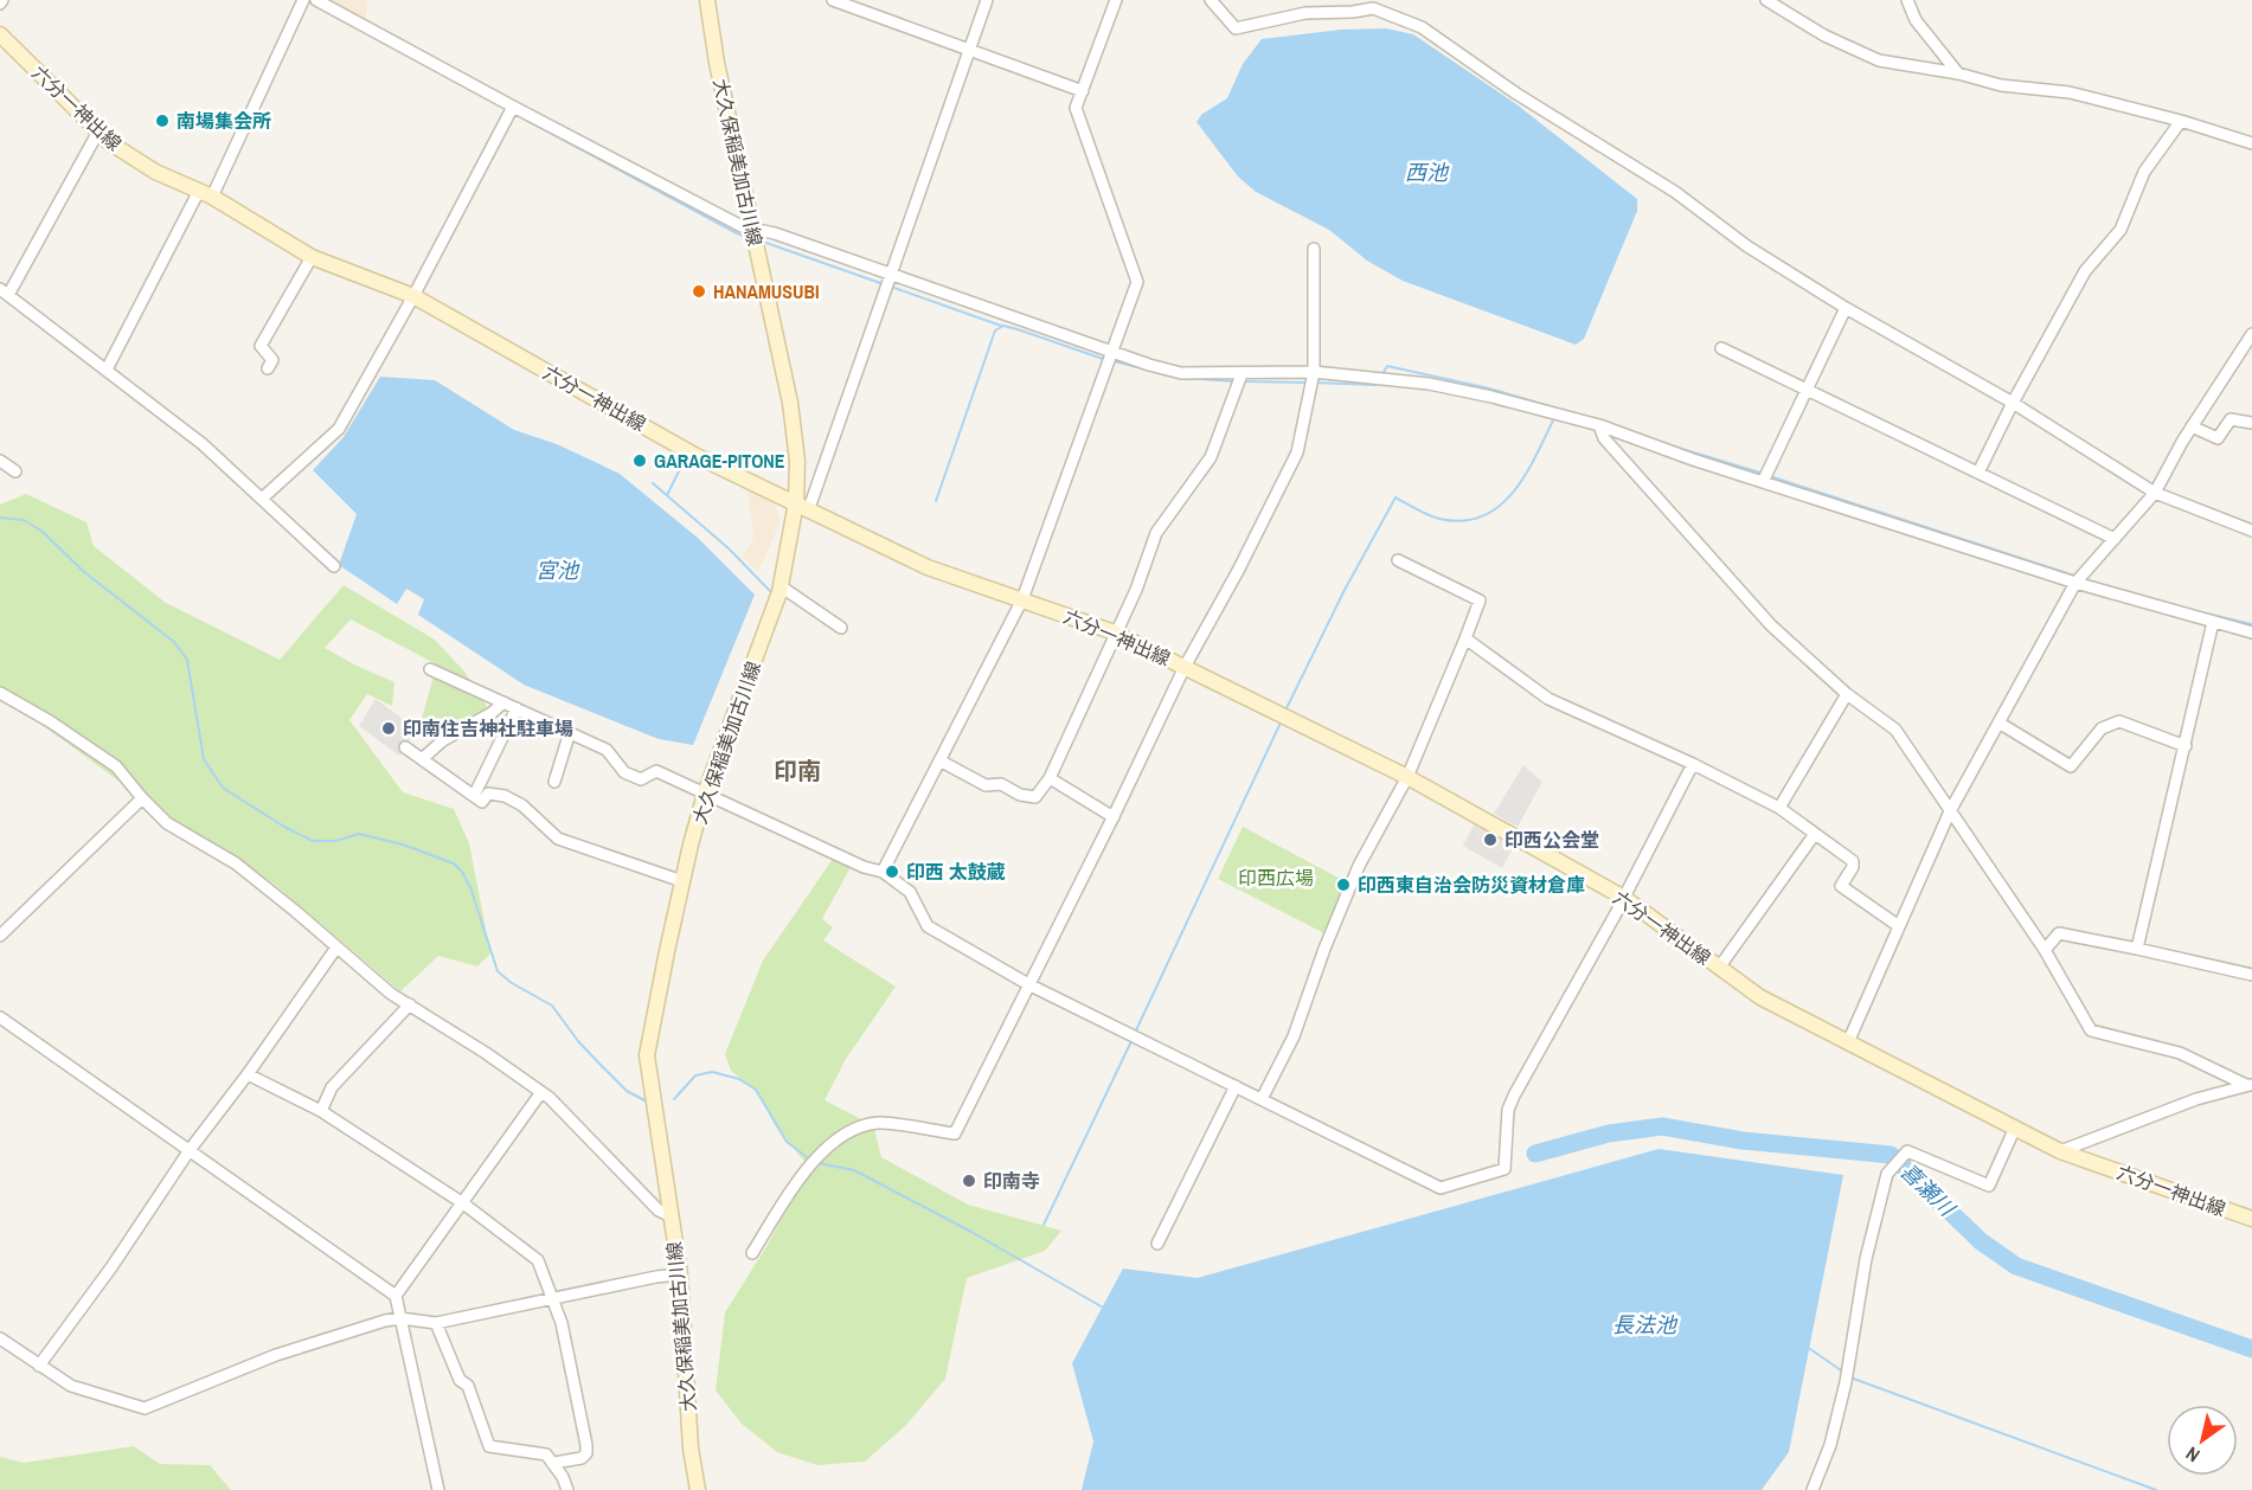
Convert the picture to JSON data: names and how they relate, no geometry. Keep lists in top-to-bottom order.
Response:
{
  "streets": {
    "main road": ["六分一神出線", "大久保稲美加古川線"]
  },
  "crossings": [
    ["六分一神出線", "大久保稲美加古川線"]
  ],
  "districts": ["印南"],
  "water": [
    "西池",
    "宮池",
    "喜瀬川",
    "長法池"
  ],
  "parks": ["印西広場"],
  "places": [
    "南場集会所",
    "HANAMUSUBI",
    "GARAGE-PITONE",
    "印南住吉神社駐車場",
    "印西公会堂",
    "印西 太鼓蔵",
    "印西東自治会防災資材倉庫",
    "印南寺"
  ],
  "north": "bottom left"
}
